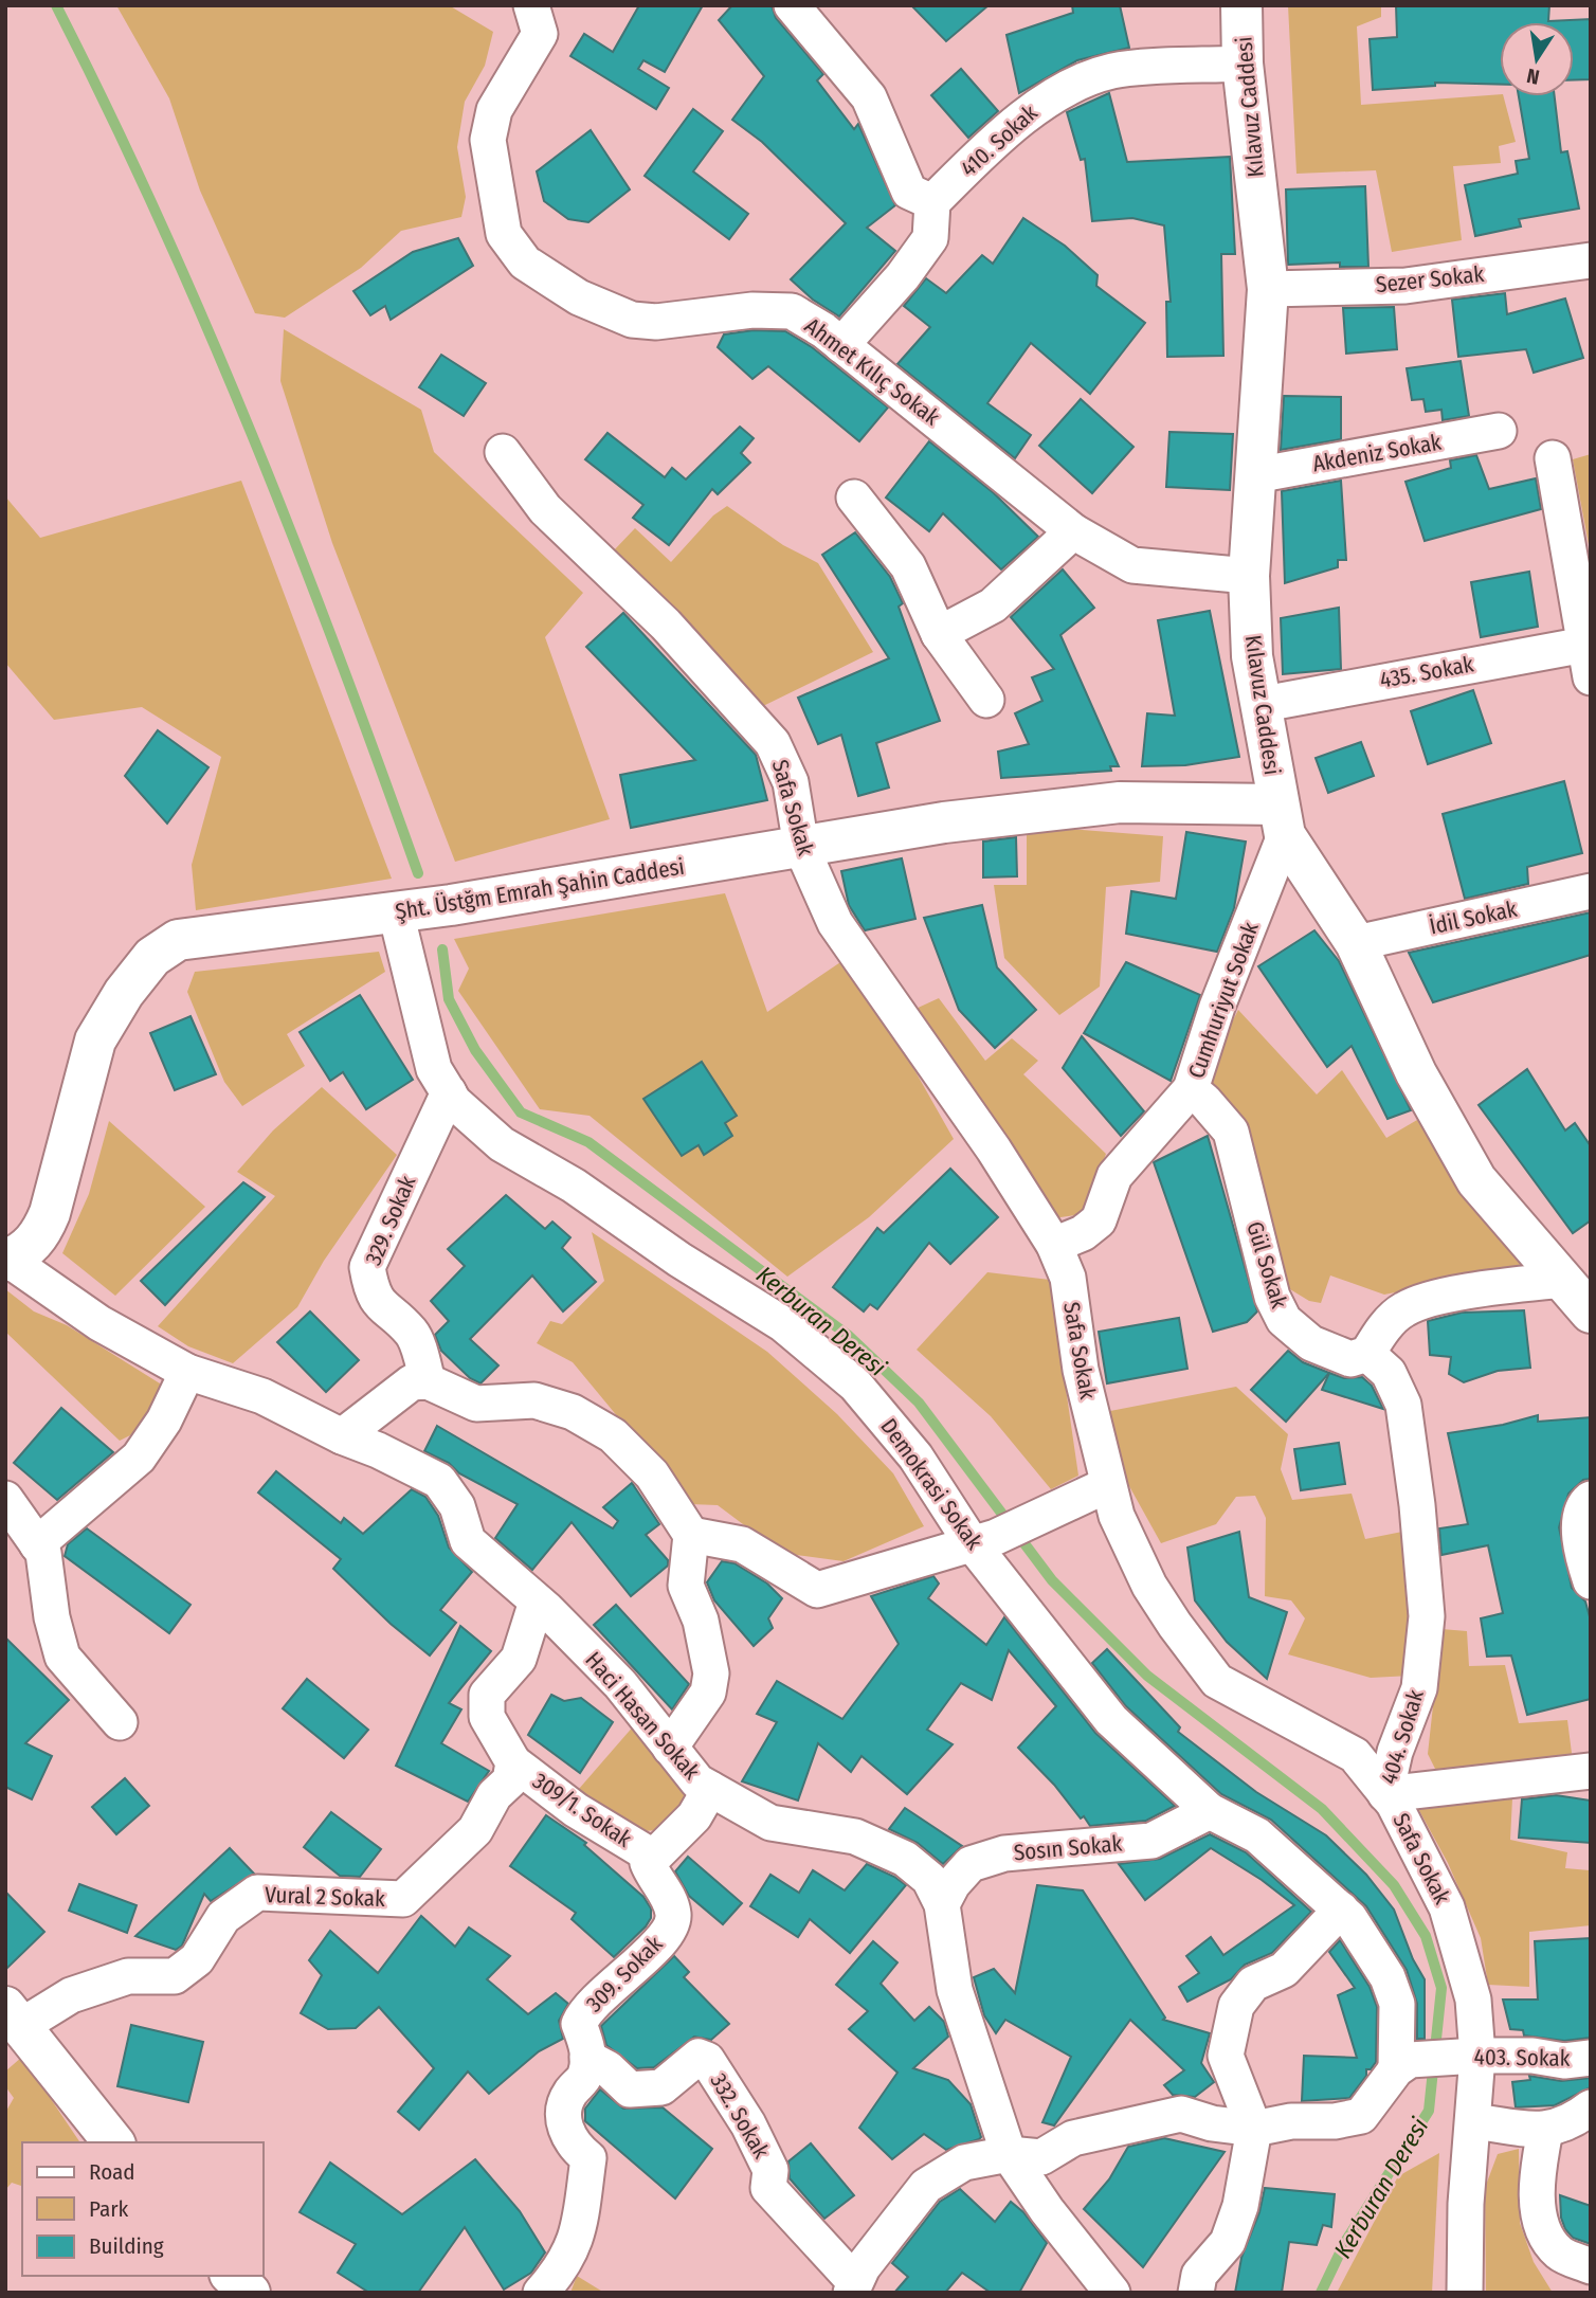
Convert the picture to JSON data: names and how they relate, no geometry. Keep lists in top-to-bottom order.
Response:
{
  "streets": {
    "street": [
      "Kılavuz Caddesi",
      "410. Sokak",
      "Sezer Sokak",
      "Ahmet Kılıç Sokak",
      "Akdeniz Sokak",
      "435. Sokak",
      "Safa Sokak",
      "Şht. Üstğm Emrah Şahin Caddesi",
      "İdil Sokak",
      "Cumhuriyut Sokak",
      "329. Sokak",
      "Gül Sokak",
      "Demokrasi Sokak",
      "Haci Hasan Sokak",
      "404. Sokak",
      "309/1. Sokak",
      "Sosın Sokak",
      "Vural 2 Sokak",
      "309. Sokak",
      "403. Sokak",
      "332. Sokak"
    ]
  },
  "crossings": [
    ["Kılavuz Caddesi", "410. Sokak"],
    ["Kılavuz Caddesi", "Sezer Sokak"],
    ["Kılavuz Caddesi", "Ahmet Kılıç Sokak"],
    ["Kılavuz Caddesi", "Akdeniz Sokak"],
    ["Kılavuz Caddesi", "435. Sokak"],
    ["Kılavuz Caddesi", "Şht. Üstğm Emrah Şahin Caddesi"],
    ["Kılavuz Caddesi", "İdil Sokak"],
    ["Kılavuz Caddesi", "Cumhuriyut Sokak"],
    ["Safa Sokak", "Şht. Üstğm Emrah Şahin Caddesi"],
    ["Safa Sokak", "Cumhuriyut Sokak"],
    ["Safa Sokak", "404. Sokak"],
    ["Safa Sokak", "403. Sokak"],
    ["Şht. Üstğm Emrah Şahin Caddesi", "Cumhuriyut Sokak"],
    ["Şht. Üstğm Emrah Şahin Caddesi", "Demokrasi Sokak"],
    ["Şht. Üstğm Emrah Şahin Caddesi", "Haci Hasan Sokak"],
    ["Cumhuriyut Sokak", "Gül Sokak"],
    ["329. Sokak", "Demokrasi Sokak"],
    ["Gül Sokak", "404. Sokak"],
    ["Demokrasi Sokak", "Sosın Sokak"],
    ["Demokrasi Sokak", "403. Sokak"],
    ["Haci Hasan Sokak", "Sosın Sokak"],
    ["309/1. Sokak", "Vural 2 Sokak"],
    ["309/1. Sokak", "309. Sokak"],
    ["309. Sokak", "332. Sokak"]
  ],
  "water": ["Kerburan Deresi"],
  "legend": ["Road", "Park", "Building"],
  "north": "bottom"
}
